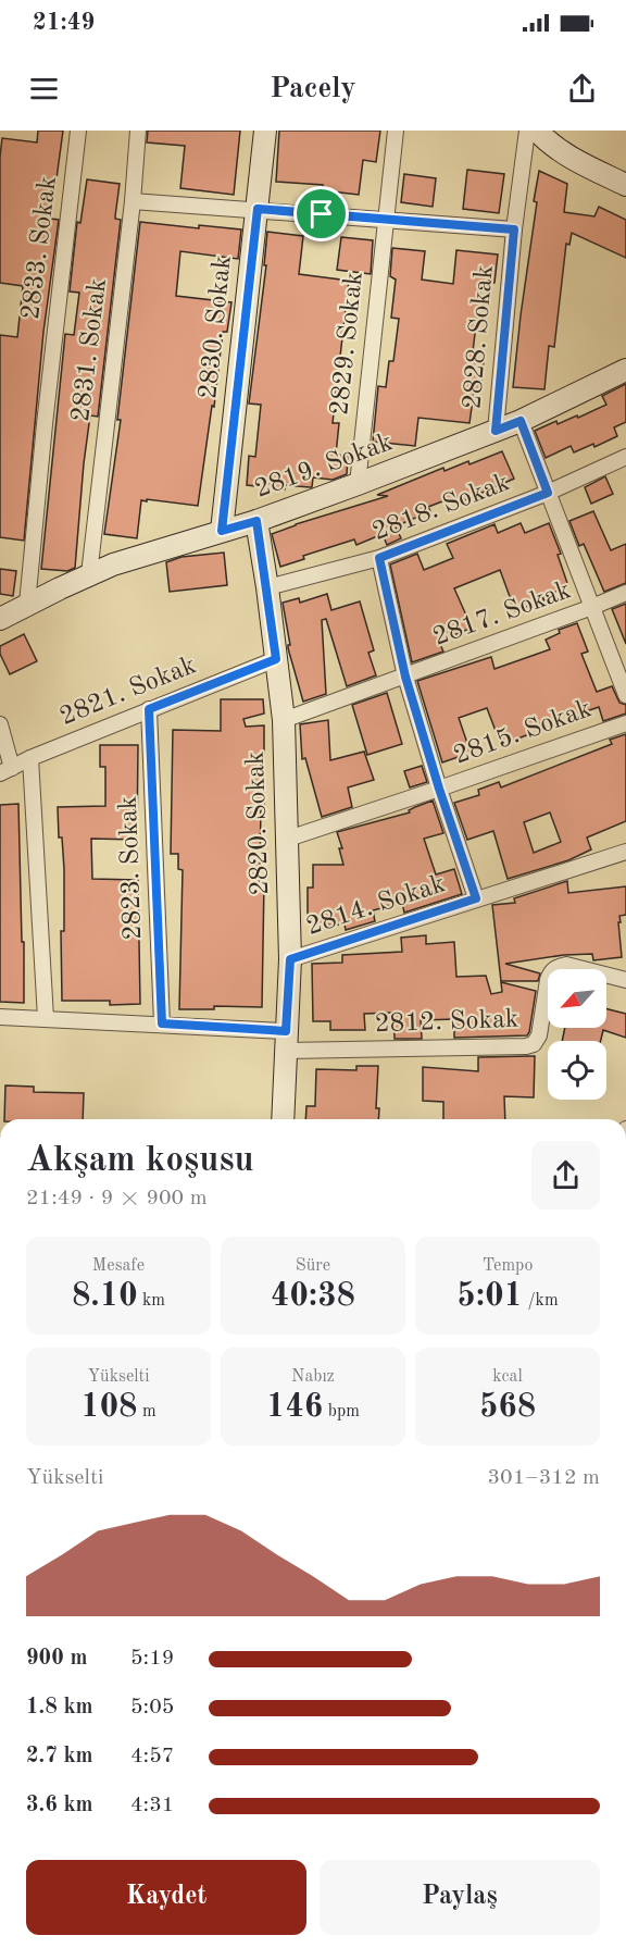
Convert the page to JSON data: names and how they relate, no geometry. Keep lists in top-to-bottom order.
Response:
{
  "streets": {
    "street": [
      "2833. Sokak",
      "2830. Sokak",
      "2828. Sokak",
      "2829. Sokak",
      "2831. Sokak",
      "2819. Sokak",
      "2818. Sokak",
      "2817. Sokak",
      "2821. Sokak",
      "2815. Sokak",
      "2820. Sokak",
      "2823. Sokak",
      "2814. Sokak",
      "2812. Sokak"
    ]
  },
  "crossings": [
    ["2833. Sokak", "2819. Sokak"],
    ["2830. Sokak", "2819. Sokak"],
    ["2828. Sokak", "2819. Sokak"],
    ["2829. Sokak", "2819. Sokak"],
    ["2831. Sokak", "2819. Sokak"],
    ["2819. Sokak", "2820. Sokak"],
    ["2818. Sokak", "2820. Sokak"],
    ["2817. Sokak", "2820. Sokak"],
    ["2821. Sokak", "2820. Sokak"],
    ["2821. Sokak", "2823. Sokak"],
    ["2815. Sokak", "2820. Sokak"],
    ["2820. Sokak", "2814. Sokak"],
    ["2820. Sokak", "2812. Sokak"]
  ],
  "north": "bottom left",
  "page": {
    "status": "21:49",
    "header": "Pacely",
    "heading": ["Akşam koşusu", "21:49 · 9 × 900 m"],
    "stats": [
      ["Mesafe", "8.10 km"],
      ["Süre", "40:38"],
      ["Tempo", "5:01 /km"],
      ["Yükselti", "108 m"],
      ["Nabız", "146 bpm"],
      ["kcal", "568"]
    ],
    "chart": ["Yükselti", "301–312 m"],
    "list": [
      {
        "name": "900 m",
        "note": "5:19"
      },
      {
        "name": "1.8 km",
        "note": "5:05"
      },
      {
        "name": "2.7 km",
        "note": "4:57"
      },
      {
        "name": "3.6 km",
        "note": "4:31"
      }
    ],
    "buttons": ["Kaydet", "Paylaş"]
  }
}
